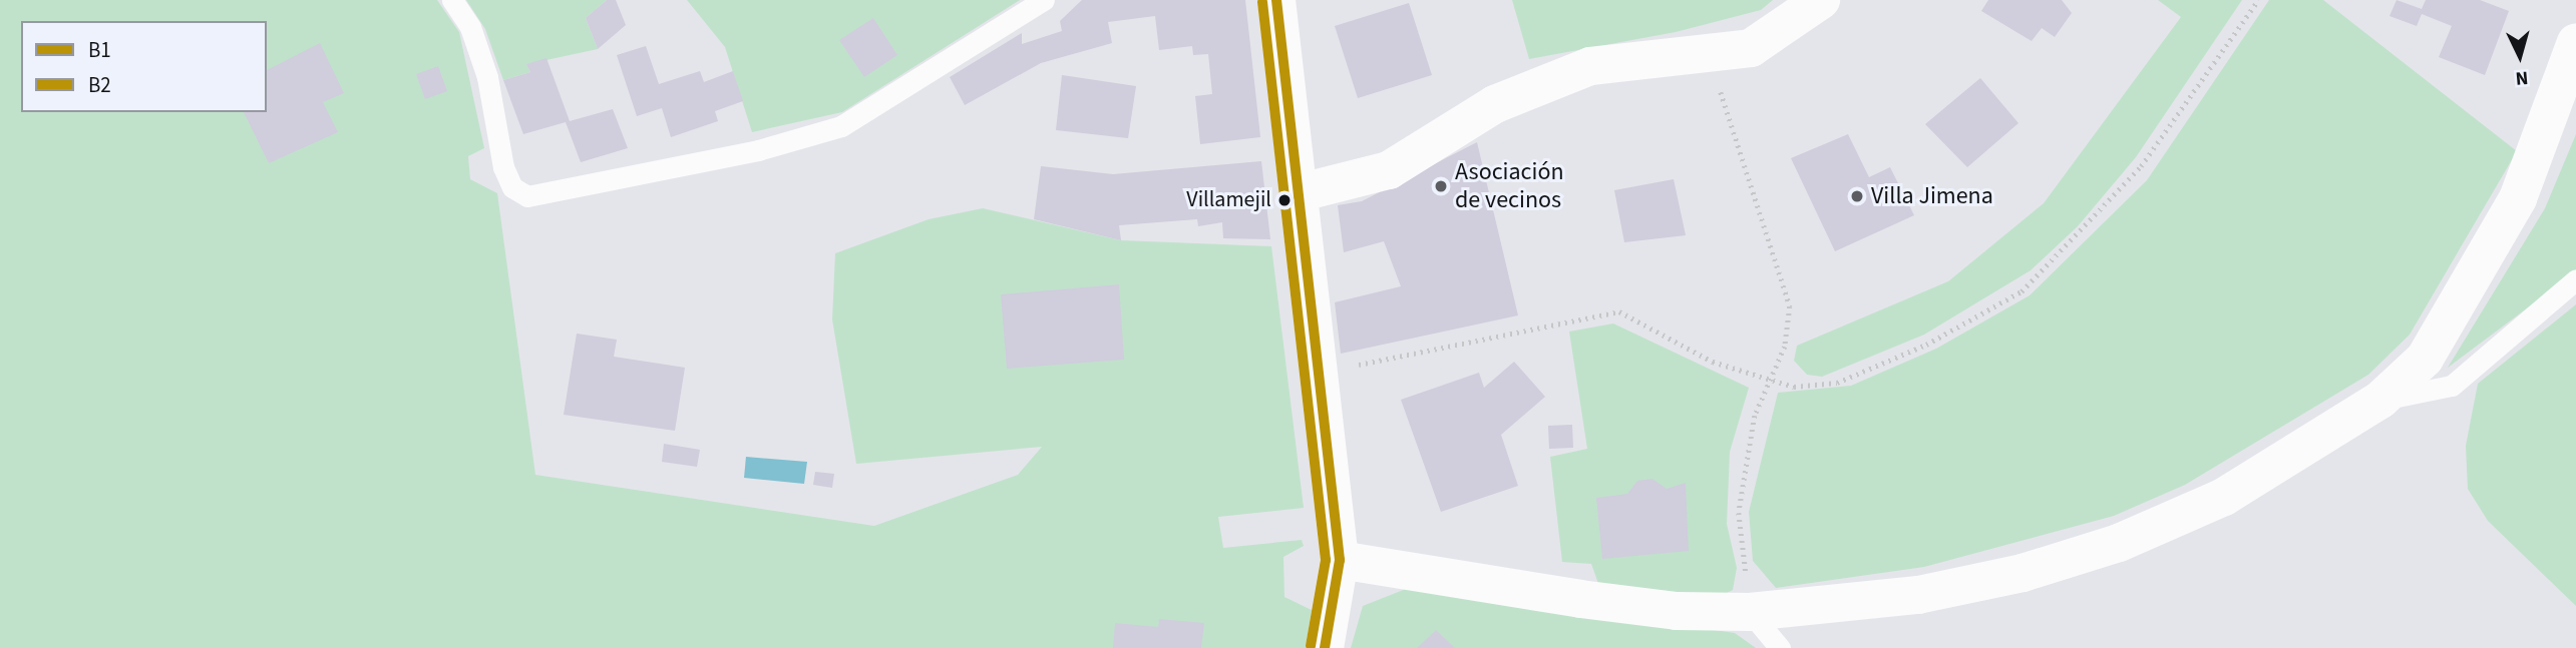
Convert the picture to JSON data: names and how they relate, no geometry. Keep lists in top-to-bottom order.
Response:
{
  "places": ["Asociación de vecinos", "Villa Jimena", "Villamejil"],
  "lines": ["transit line B1", "transit line B2"],
  "legend": ["B1", "B2"],
  "north": "bottom"
}
